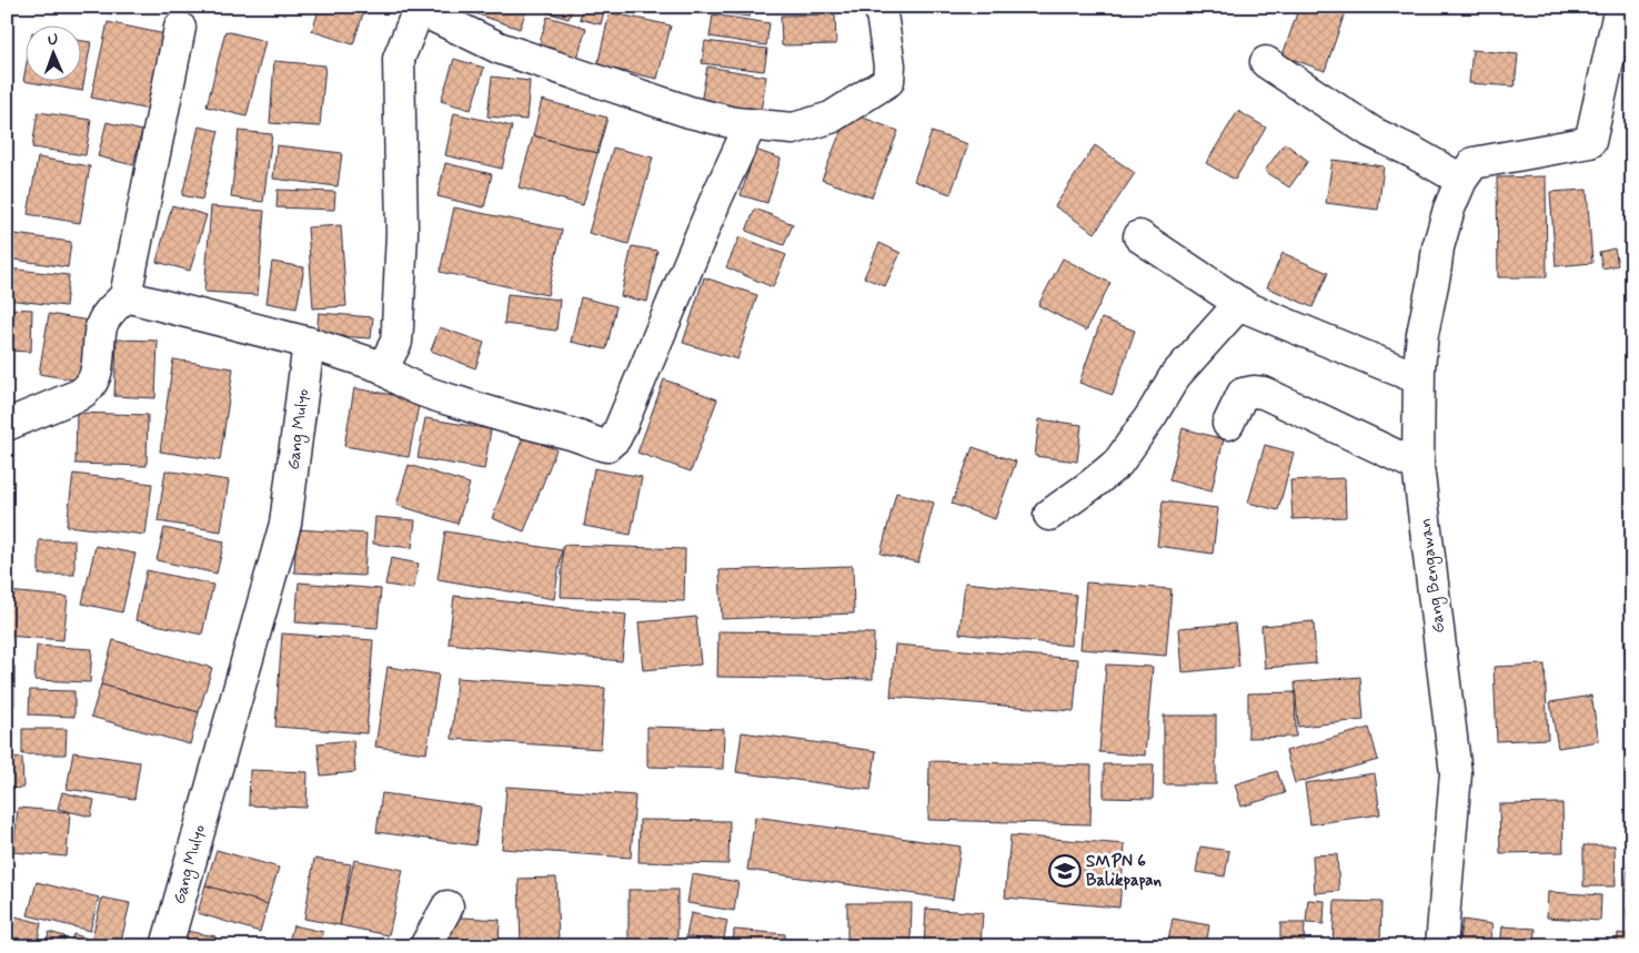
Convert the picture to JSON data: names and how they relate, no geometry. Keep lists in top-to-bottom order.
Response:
{
  "streets": {
    "street": ["Gang Mulyo", "Gang Bengawan"]
  },
  "places": {
    "school or university": ["SMPN 6 Balikpapan"]
  },
  "north": "top"
}
